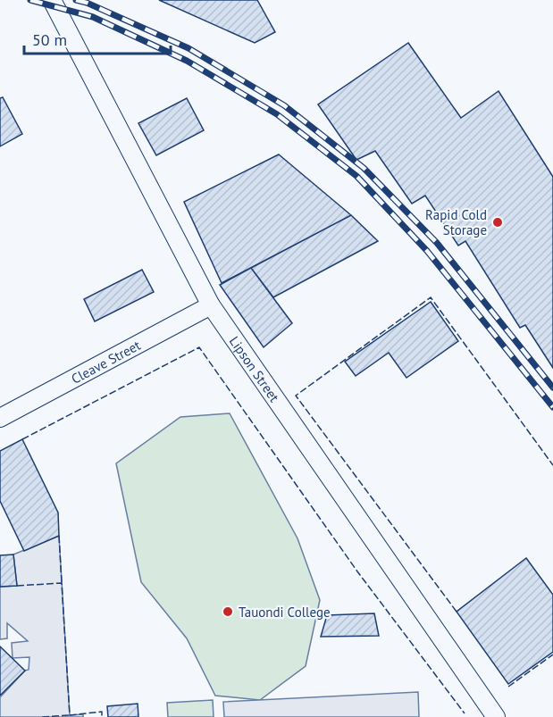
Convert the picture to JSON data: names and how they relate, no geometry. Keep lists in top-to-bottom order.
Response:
{
  "streets": {
    "street": ["Cleave Street", "Lipson Street"]
  },
  "crossings": [
    ["Cleave Street", "Lipson Street"]
  ],
  "places": ["Rapid Cold Storage", "Tauondi College"],
  "scale_bar": "50 m"
}
